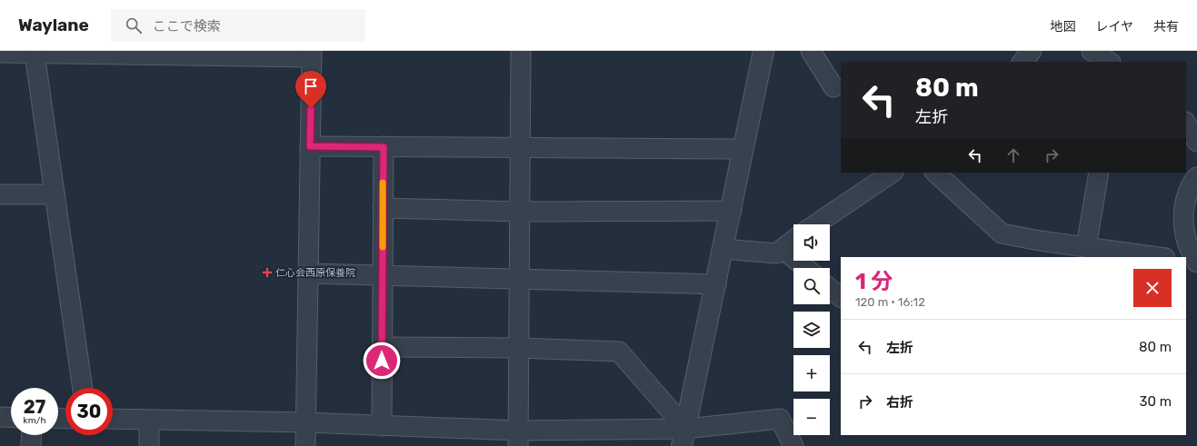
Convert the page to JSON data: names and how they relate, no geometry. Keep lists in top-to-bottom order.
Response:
{
  "places": {
    "health": ["仁心会西原保養院"]
  },
  "page": {
    "header": "Waylane",
    "search": "ここで検索",
    "nav": ["地図", "レイヤ", "共有"],
    "turn": ["80 m", "左折"],
    "map_buttons": ["+", "−"],
    "heading": ["1 分", "120 m · 16:12"],
    "list": [
      {
        "name": "左折",
        "value": "80 m"
      },
      {
        "name": "右折",
        "value": "30 m"
      }
    ],
    "speed": "27 km/h",
    "limit": "30"
  }
}
